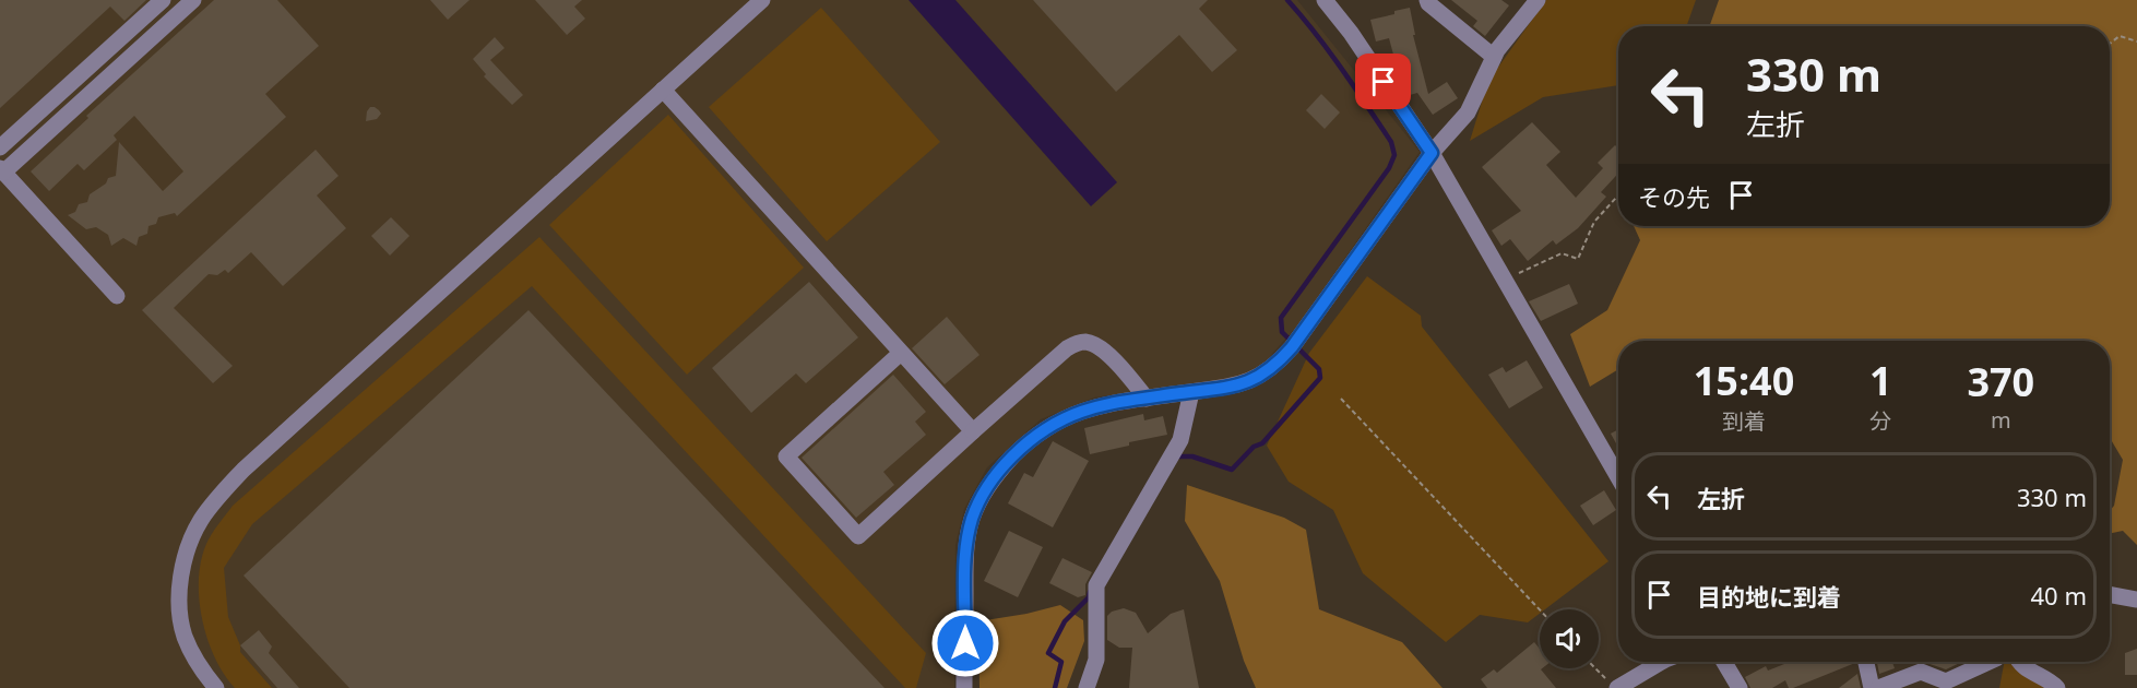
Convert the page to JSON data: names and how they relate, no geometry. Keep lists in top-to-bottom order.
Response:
{
  "page": {
    "turn": ["330 m", "左折"],
    "then": "その先",
    "eta": [
      "15:40",
      "到着",
      "1",
      "分",
      "370",
      "m"
    ],
    "list": [
      {
        "name": "左折",
        "value": "330 m"
      },
      {
        "name": "目的地に到着",
        "value": "40 m"
      }
    ]
  }
}
